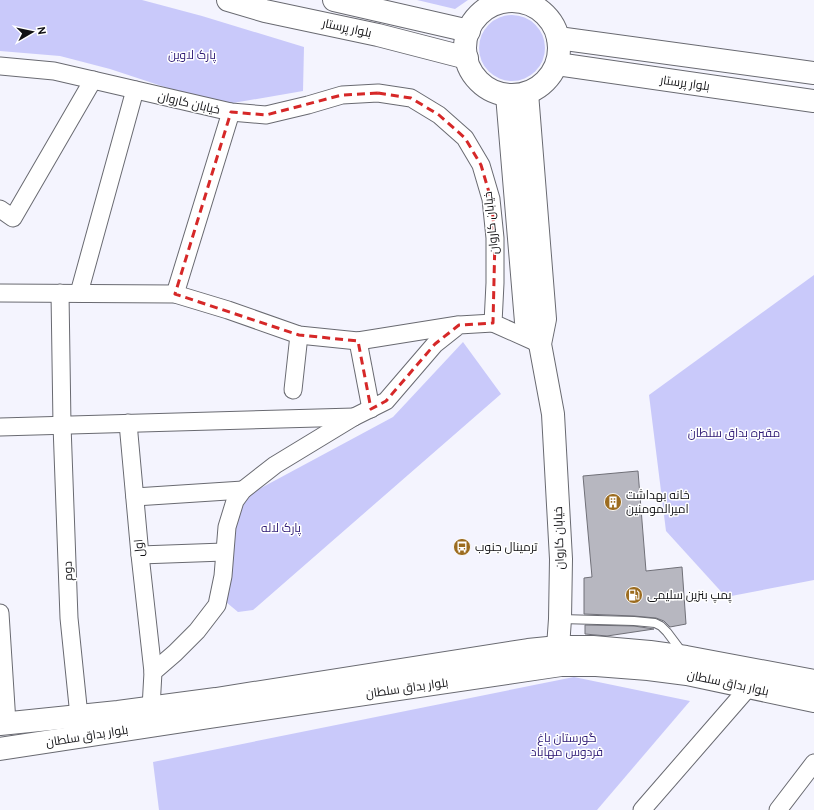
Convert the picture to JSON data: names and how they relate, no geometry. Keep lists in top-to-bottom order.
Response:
{
  "streets": {
    "main road": ["بلوار پرستار", "خیابان کاروان", "بلوار بداق سلطان"],
    "street": ["اول", "دوم"]
  },
  "crossings": [
    ["خیابان کاروان", "بلوار بداق سلطان"],
    ["اول", "بلوار بداق سلطان"],
    ["دوم", "بلوار بداق سلطان"]
  ],
  "parks": [
    "پارک لاوین",
    "مقبره بداق سلطان",
    "پارک لاله",
    "گورستان باغ فردوس مهاباد"
  ],
  "places": {
    "building": ["خانه بهداشت امیرالمومنین"],
    "bus stop": ["ترمینال جنوب"],
    "fuel station": ["پمپ بنزین سلیمی"]
  },
  "north": "right"
}
